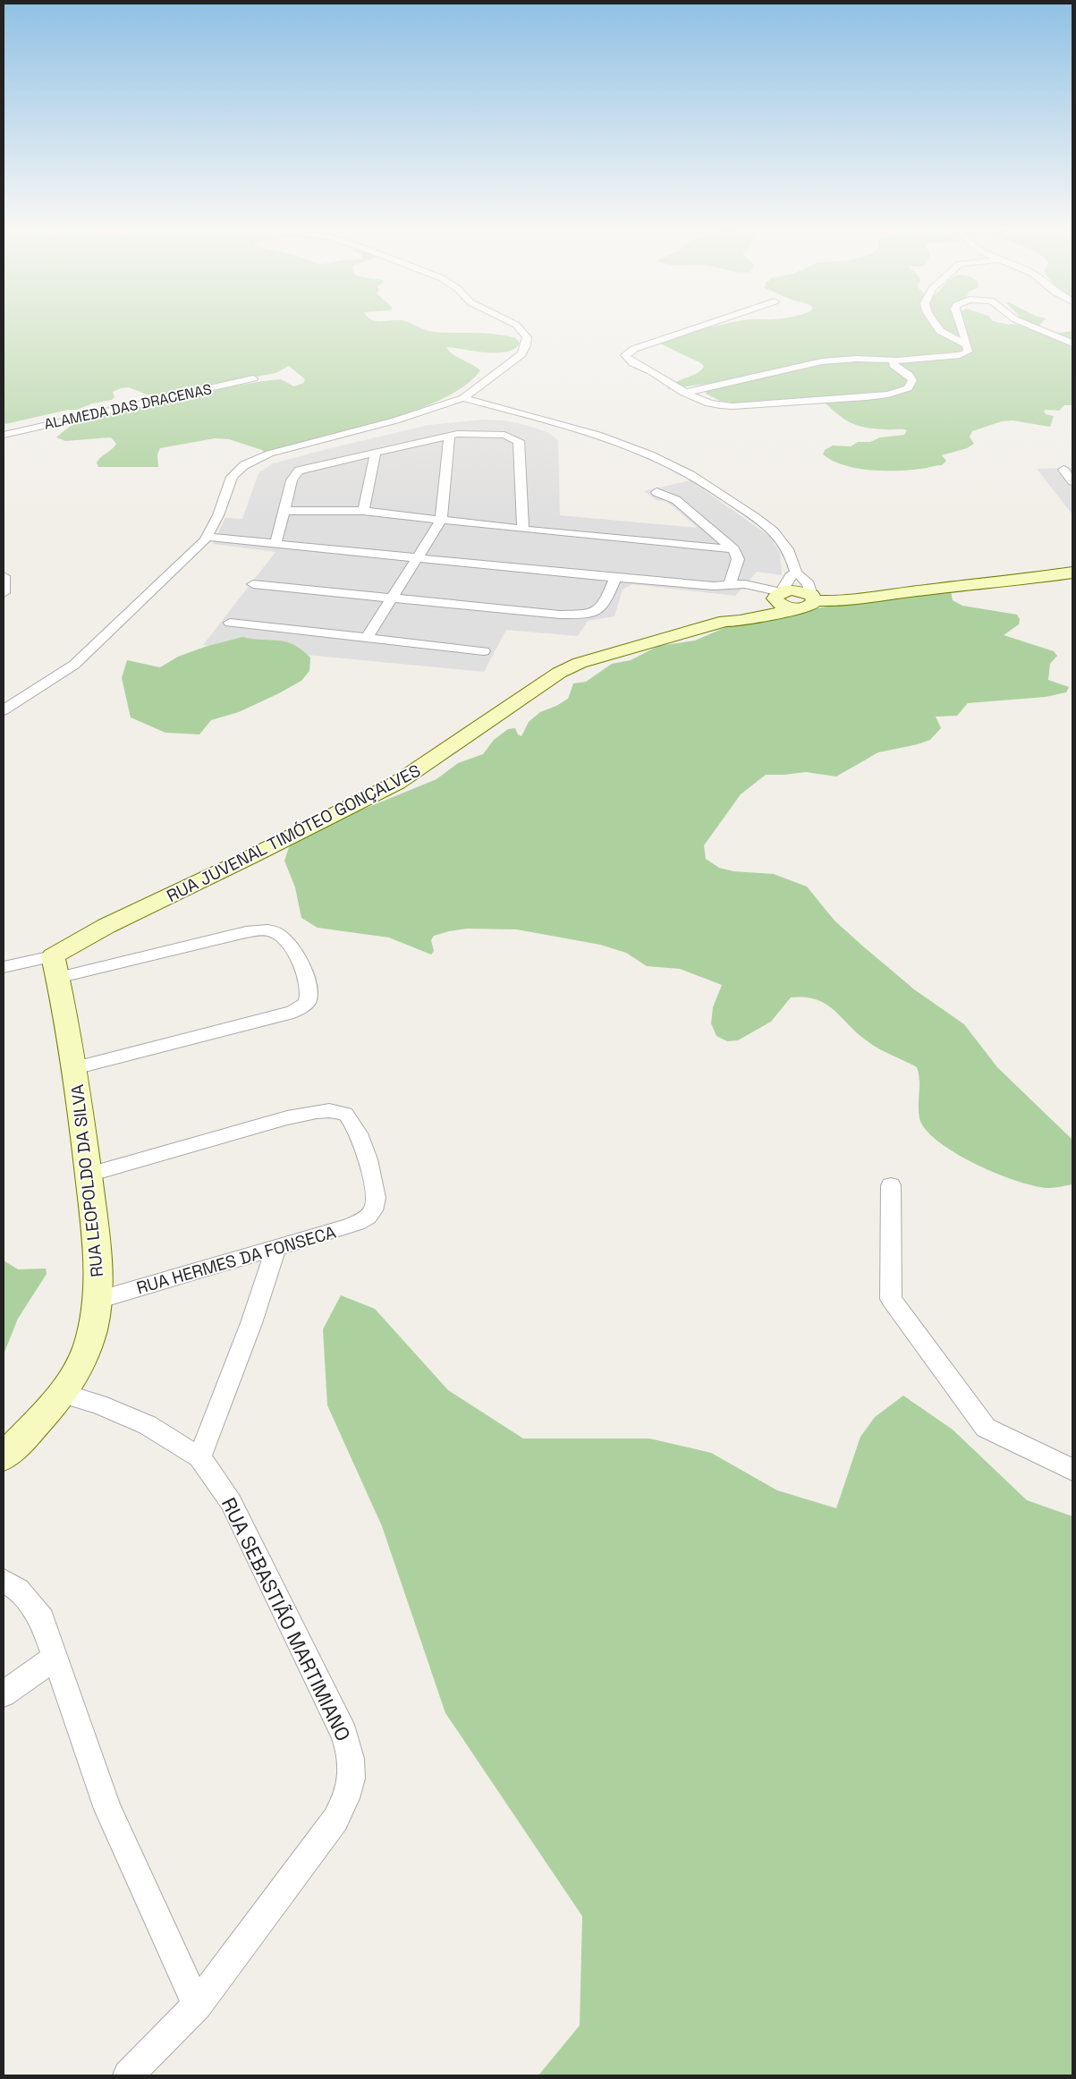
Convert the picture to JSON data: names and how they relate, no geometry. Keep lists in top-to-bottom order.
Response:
{
  "streets": {
    "street": [
      "ALAMEDA DAS DRACENAS",
      "RUA JUVENAL TIMÓTEO GONÇALVES",
      "RUA LEOPOLDO DA SILVA",
      "RUA HERMES DA FONSECA",
      "RUA SEBASTIÃO MARTIMIANO"
    ]
  },
  "crossings": [
    ["RUA JUVENAL TIMÓTEO GONÇALVES", "RUA LEOPOLDO DA SILVA"],
    ["RUA LEOPOLDO DA SILVA", "RUA HERMES DA FONSECA"],
    ["RUA LEOPOLDO DA SILVA", "RUA SEBASTIÃO MARTIMIANO"]
  ]
}
